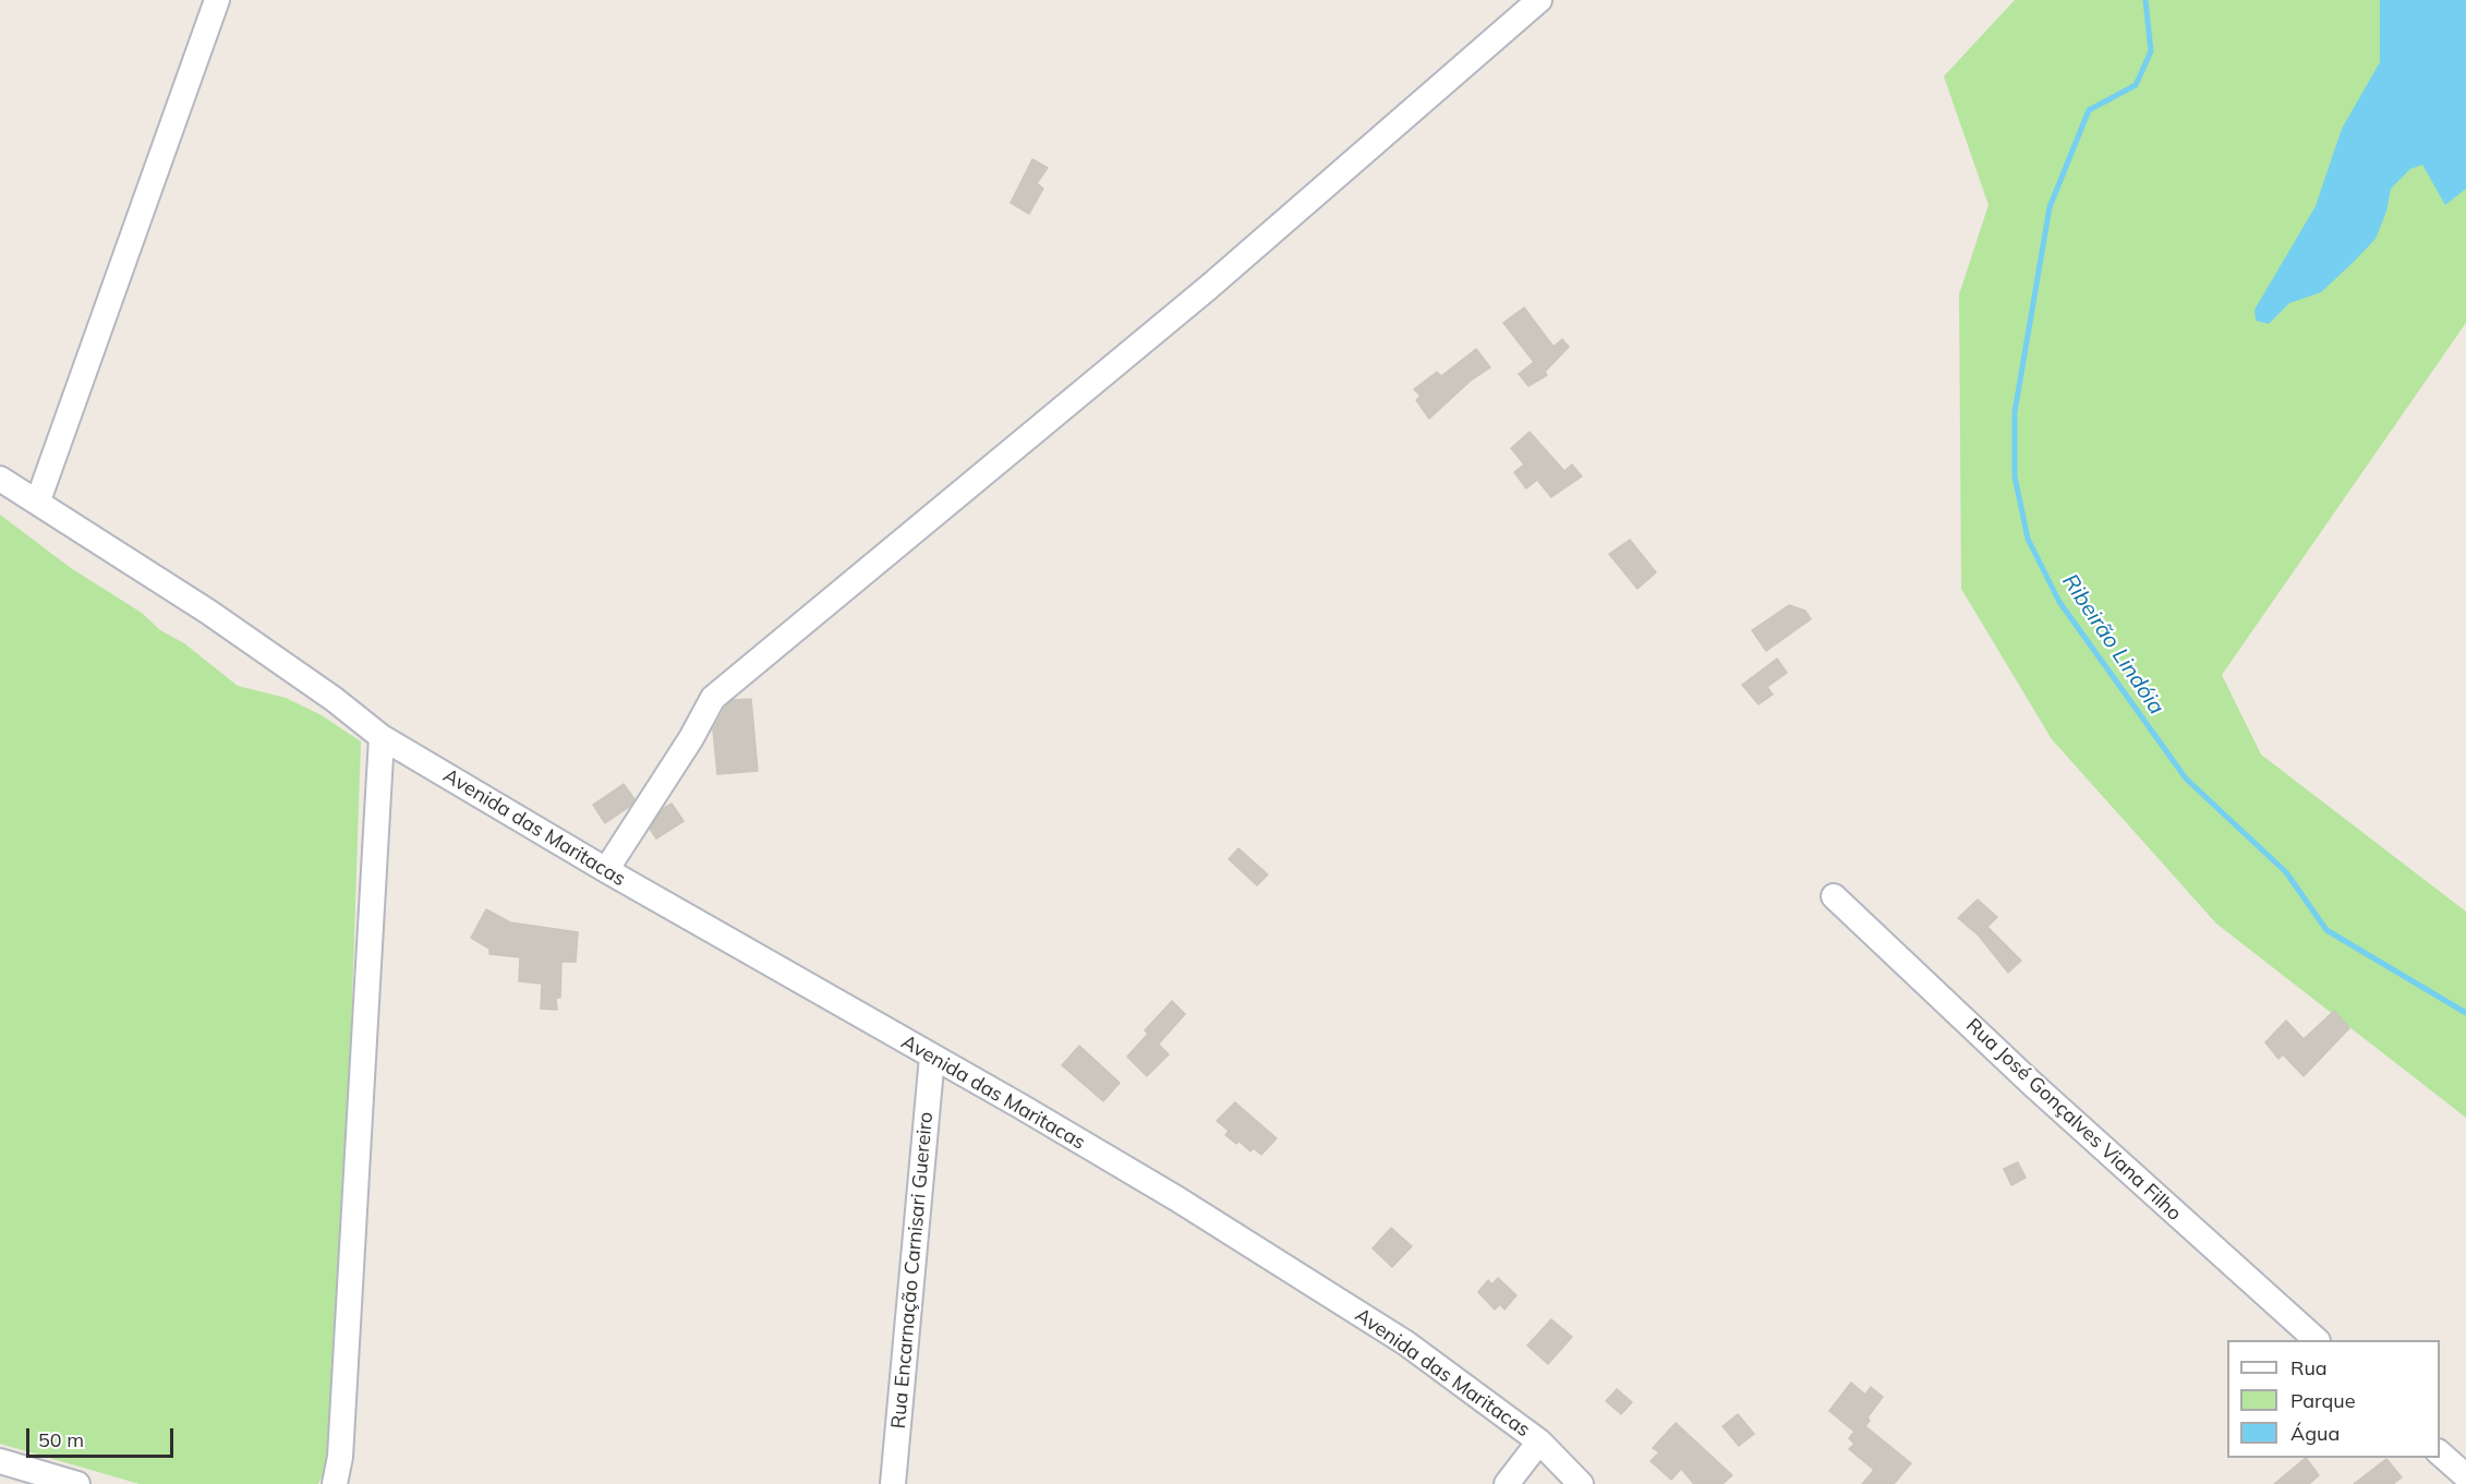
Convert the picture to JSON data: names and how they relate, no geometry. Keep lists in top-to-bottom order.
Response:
{
  "streets": {
    "street": ["Avenida das Maritacas", "Rua José Gonçalves Viana Filho", "Rua Encarnação Carnisari Guereiro"]
  },
  "crossings": [
    ["Avenida das Maritacas", "Rua Encarnação Carnisari Guereiro"]
  ],
  "water": ["Ribeirão Lindóia"],
  "legend": ["Rua", "Parque", "Água"],
  "scale_bar": "50 m"
}
